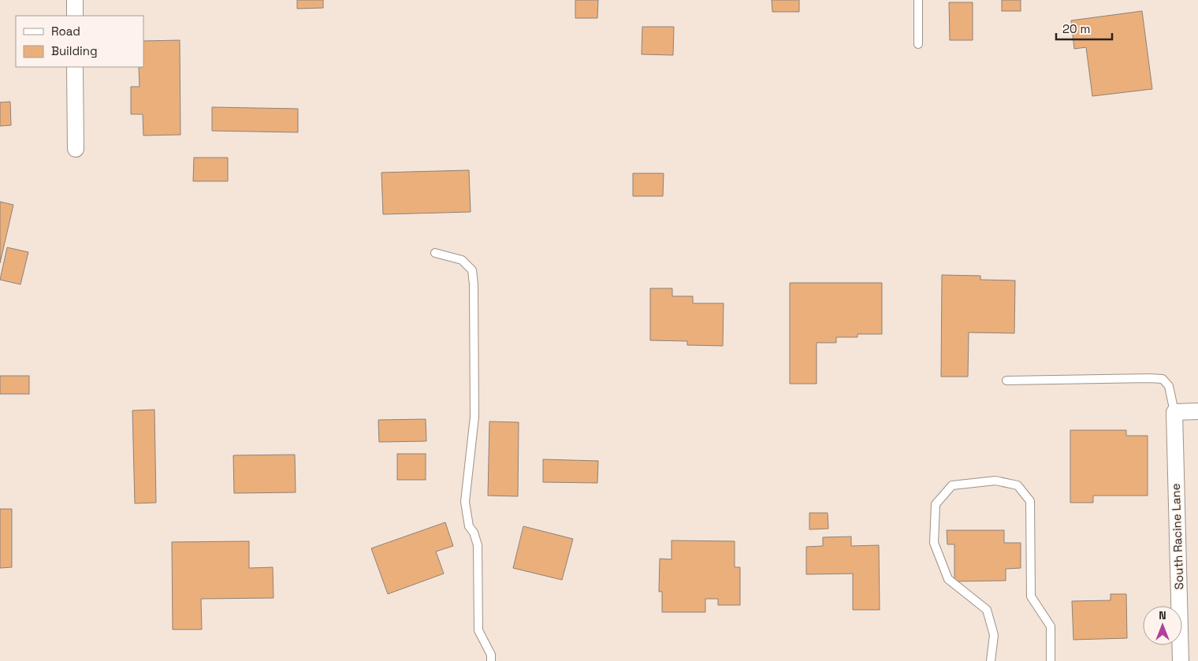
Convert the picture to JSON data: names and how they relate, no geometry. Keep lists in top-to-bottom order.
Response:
{
  "streets": {
    "street": ["South Racine Lane"]
  },
  "legend": ["Road", "Building"],
  "scale_bar": "20 m",
  "north": "top"
}
